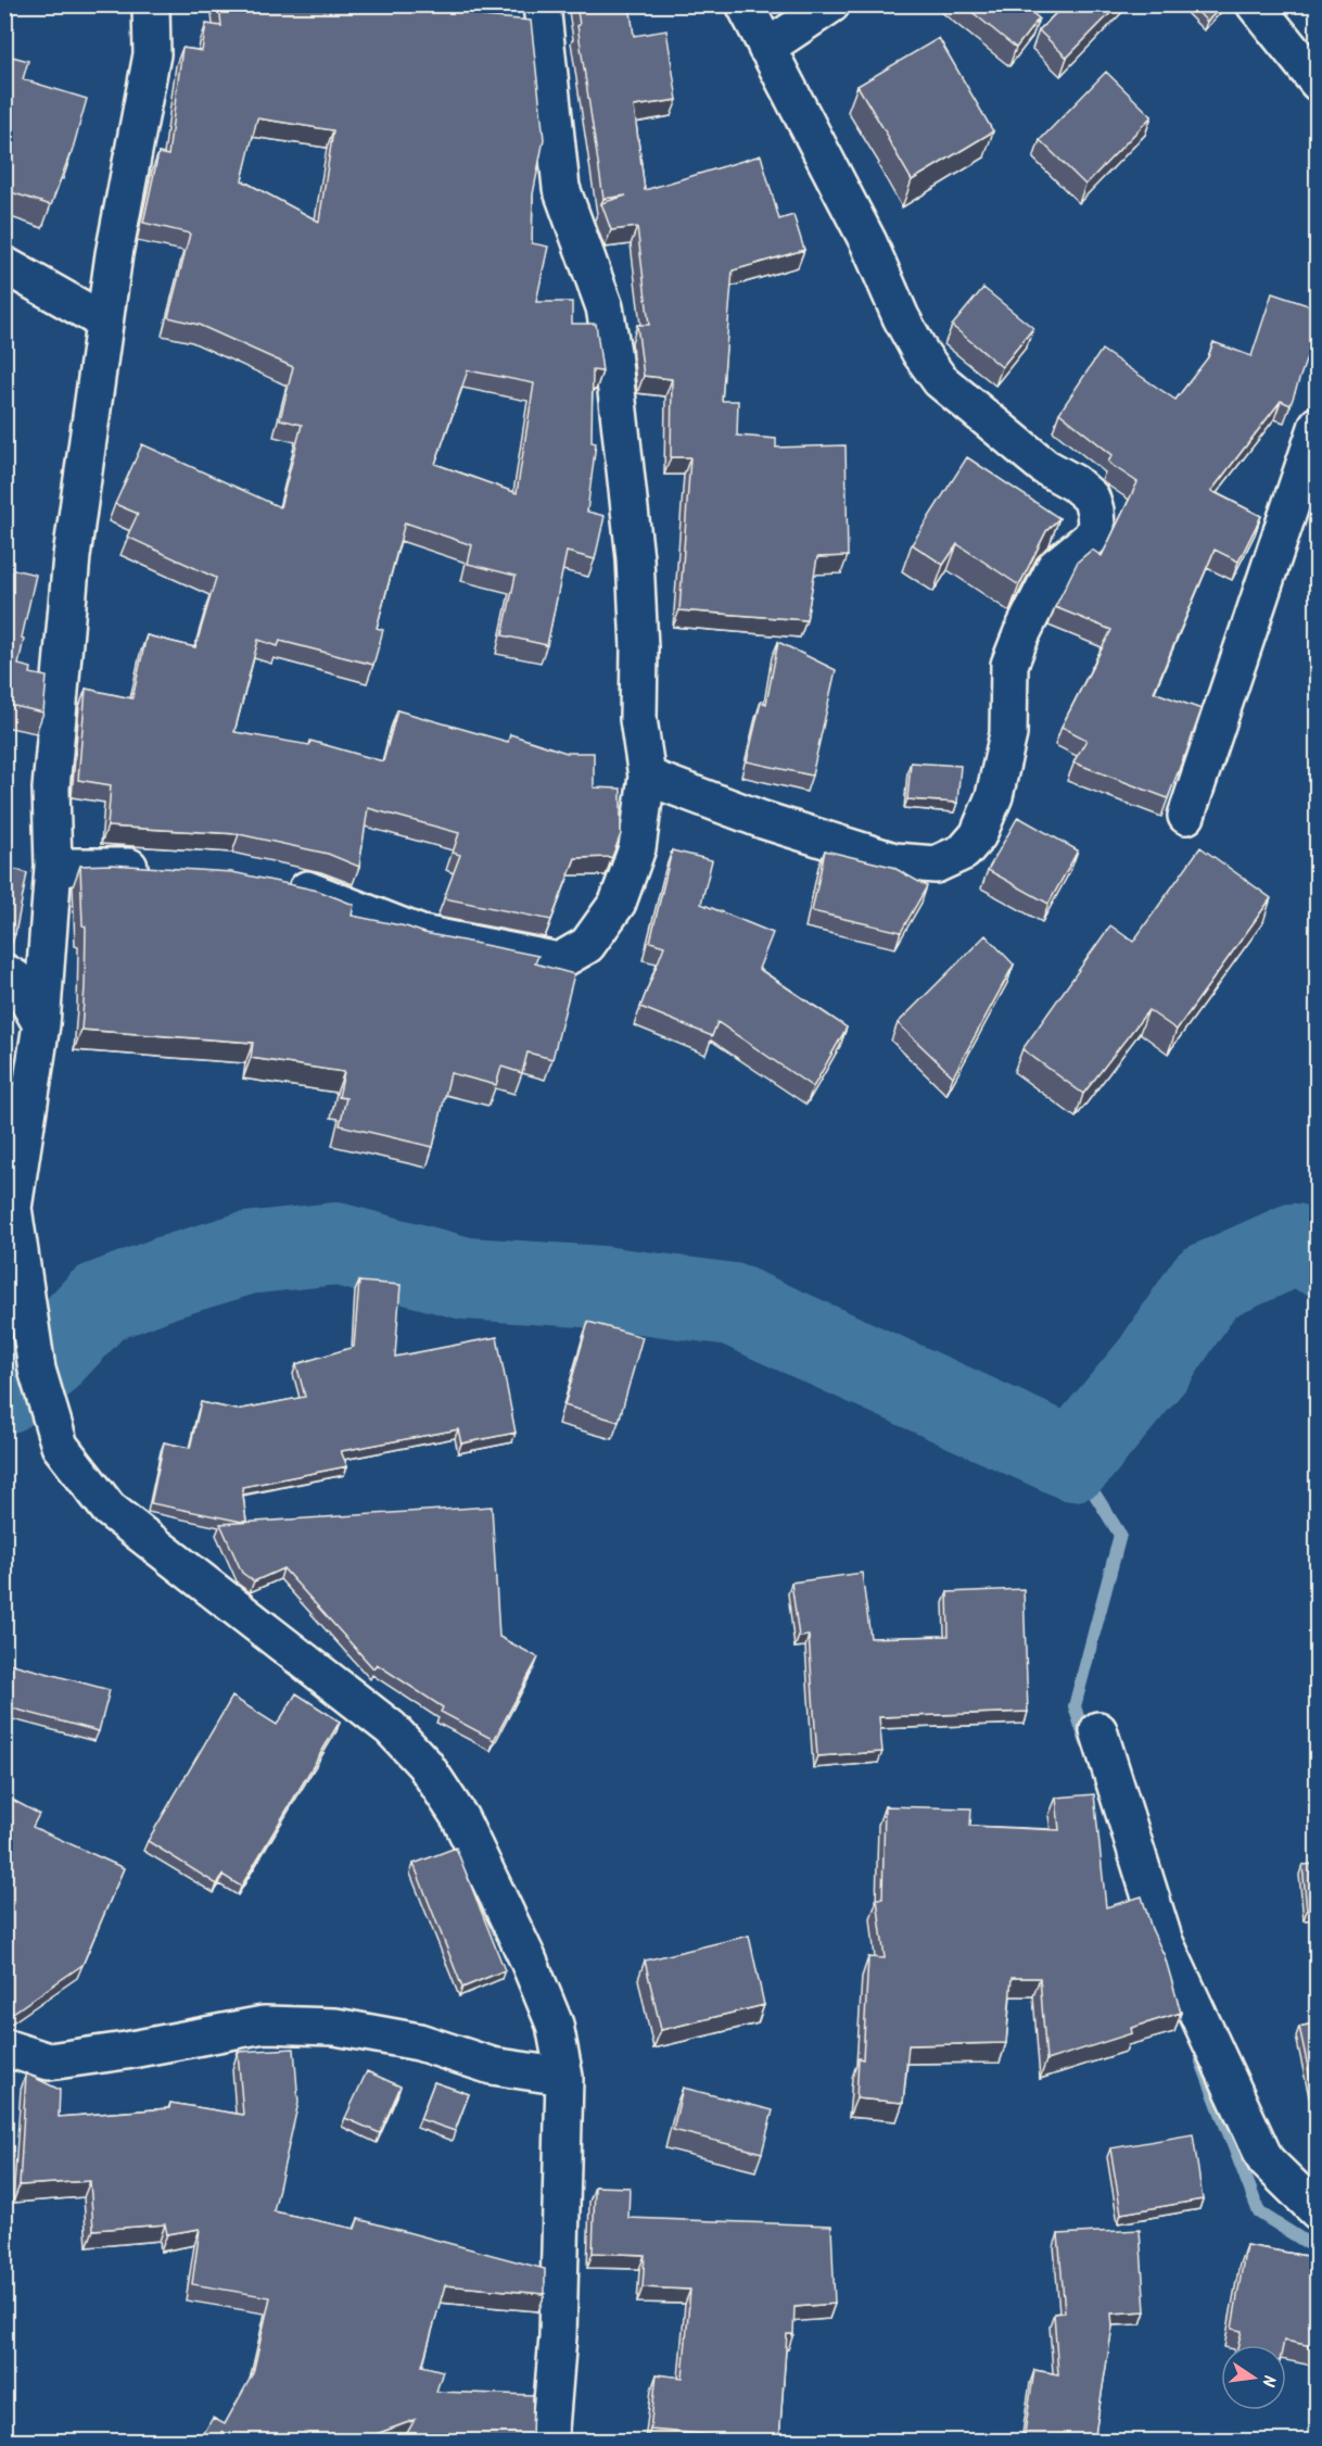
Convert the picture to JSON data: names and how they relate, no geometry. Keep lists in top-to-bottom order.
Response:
{
  "north": "right"
}
